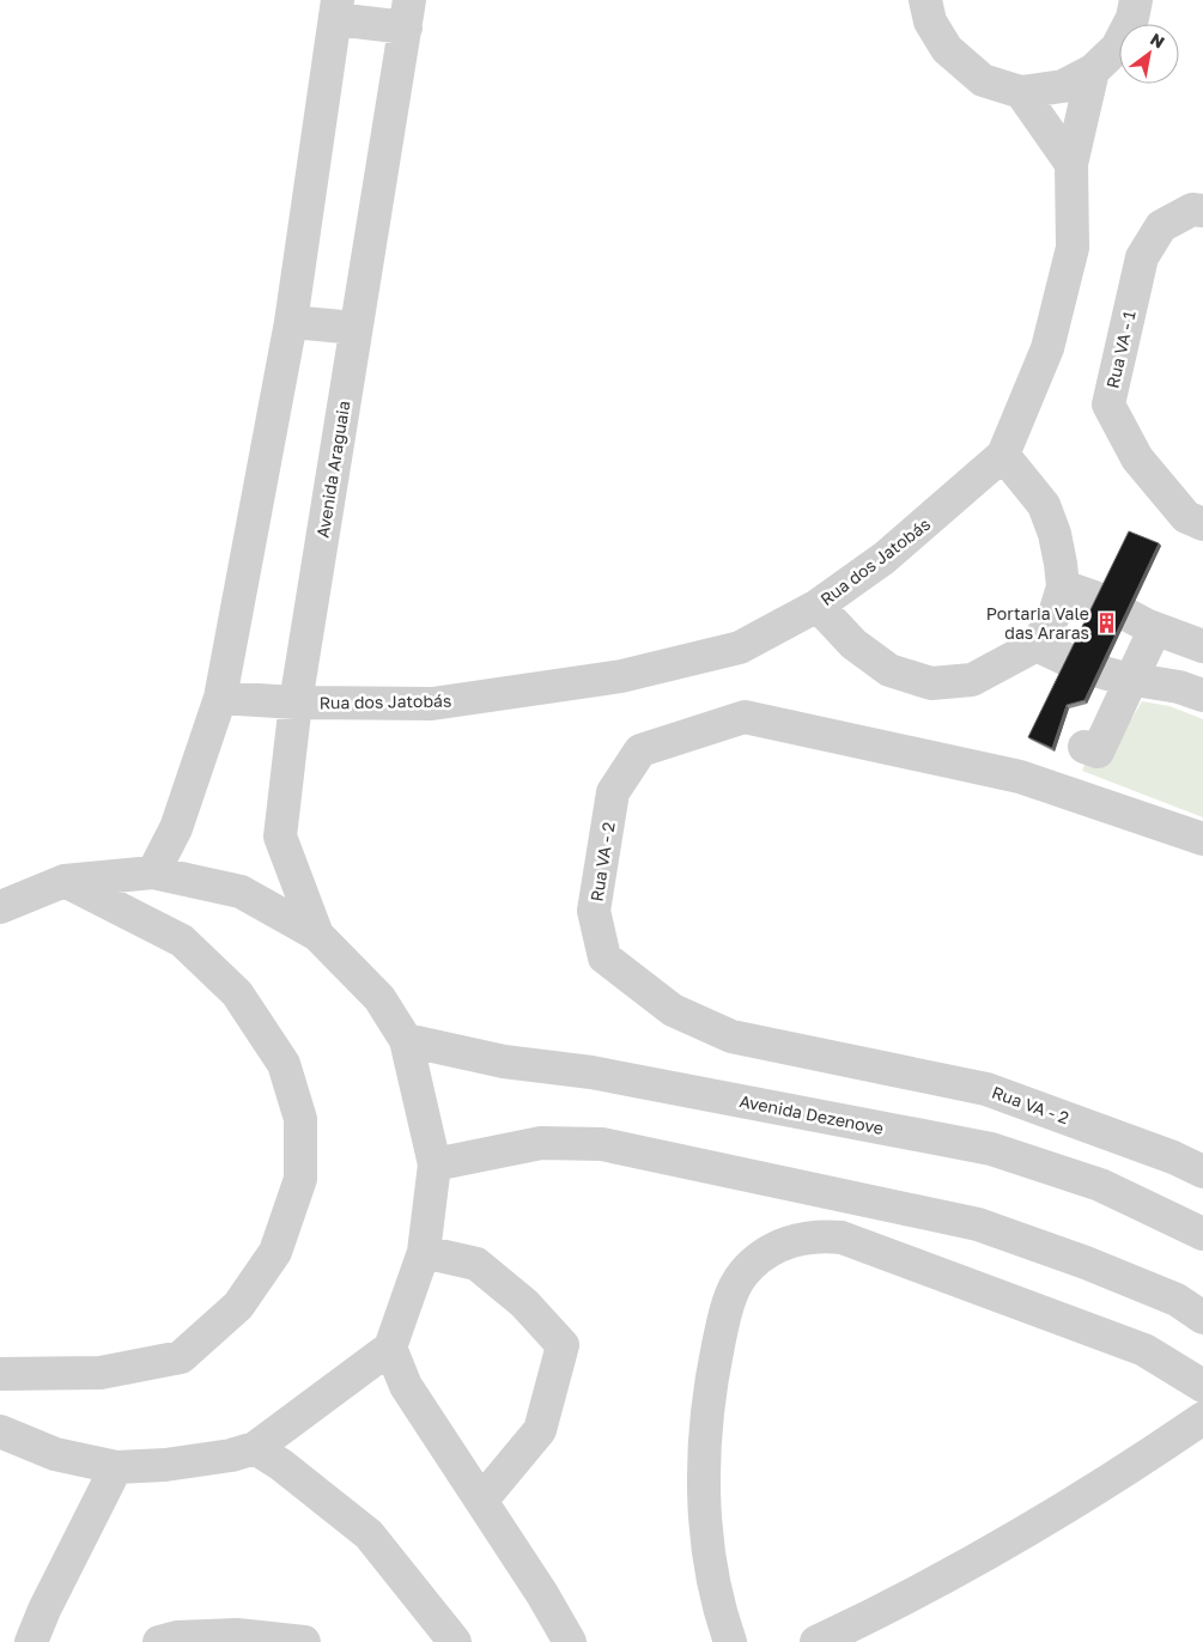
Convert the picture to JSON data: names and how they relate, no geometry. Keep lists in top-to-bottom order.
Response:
{
  "streets": {
    "street": [
      "Rua VA - 1",
      "Avenida Araguaia",
      "Rua dos Jatobás",
      "Rua VA - 2",
      "Avenida Dezenove"
    ]
  },
  "crossings": [
    ["Avenida Araguaia", "Rua dos Jatobás"]
  ],
  "places": {
    "building": ["Portaria Vale das Araras"]
  },
  "north": "top right"
}
